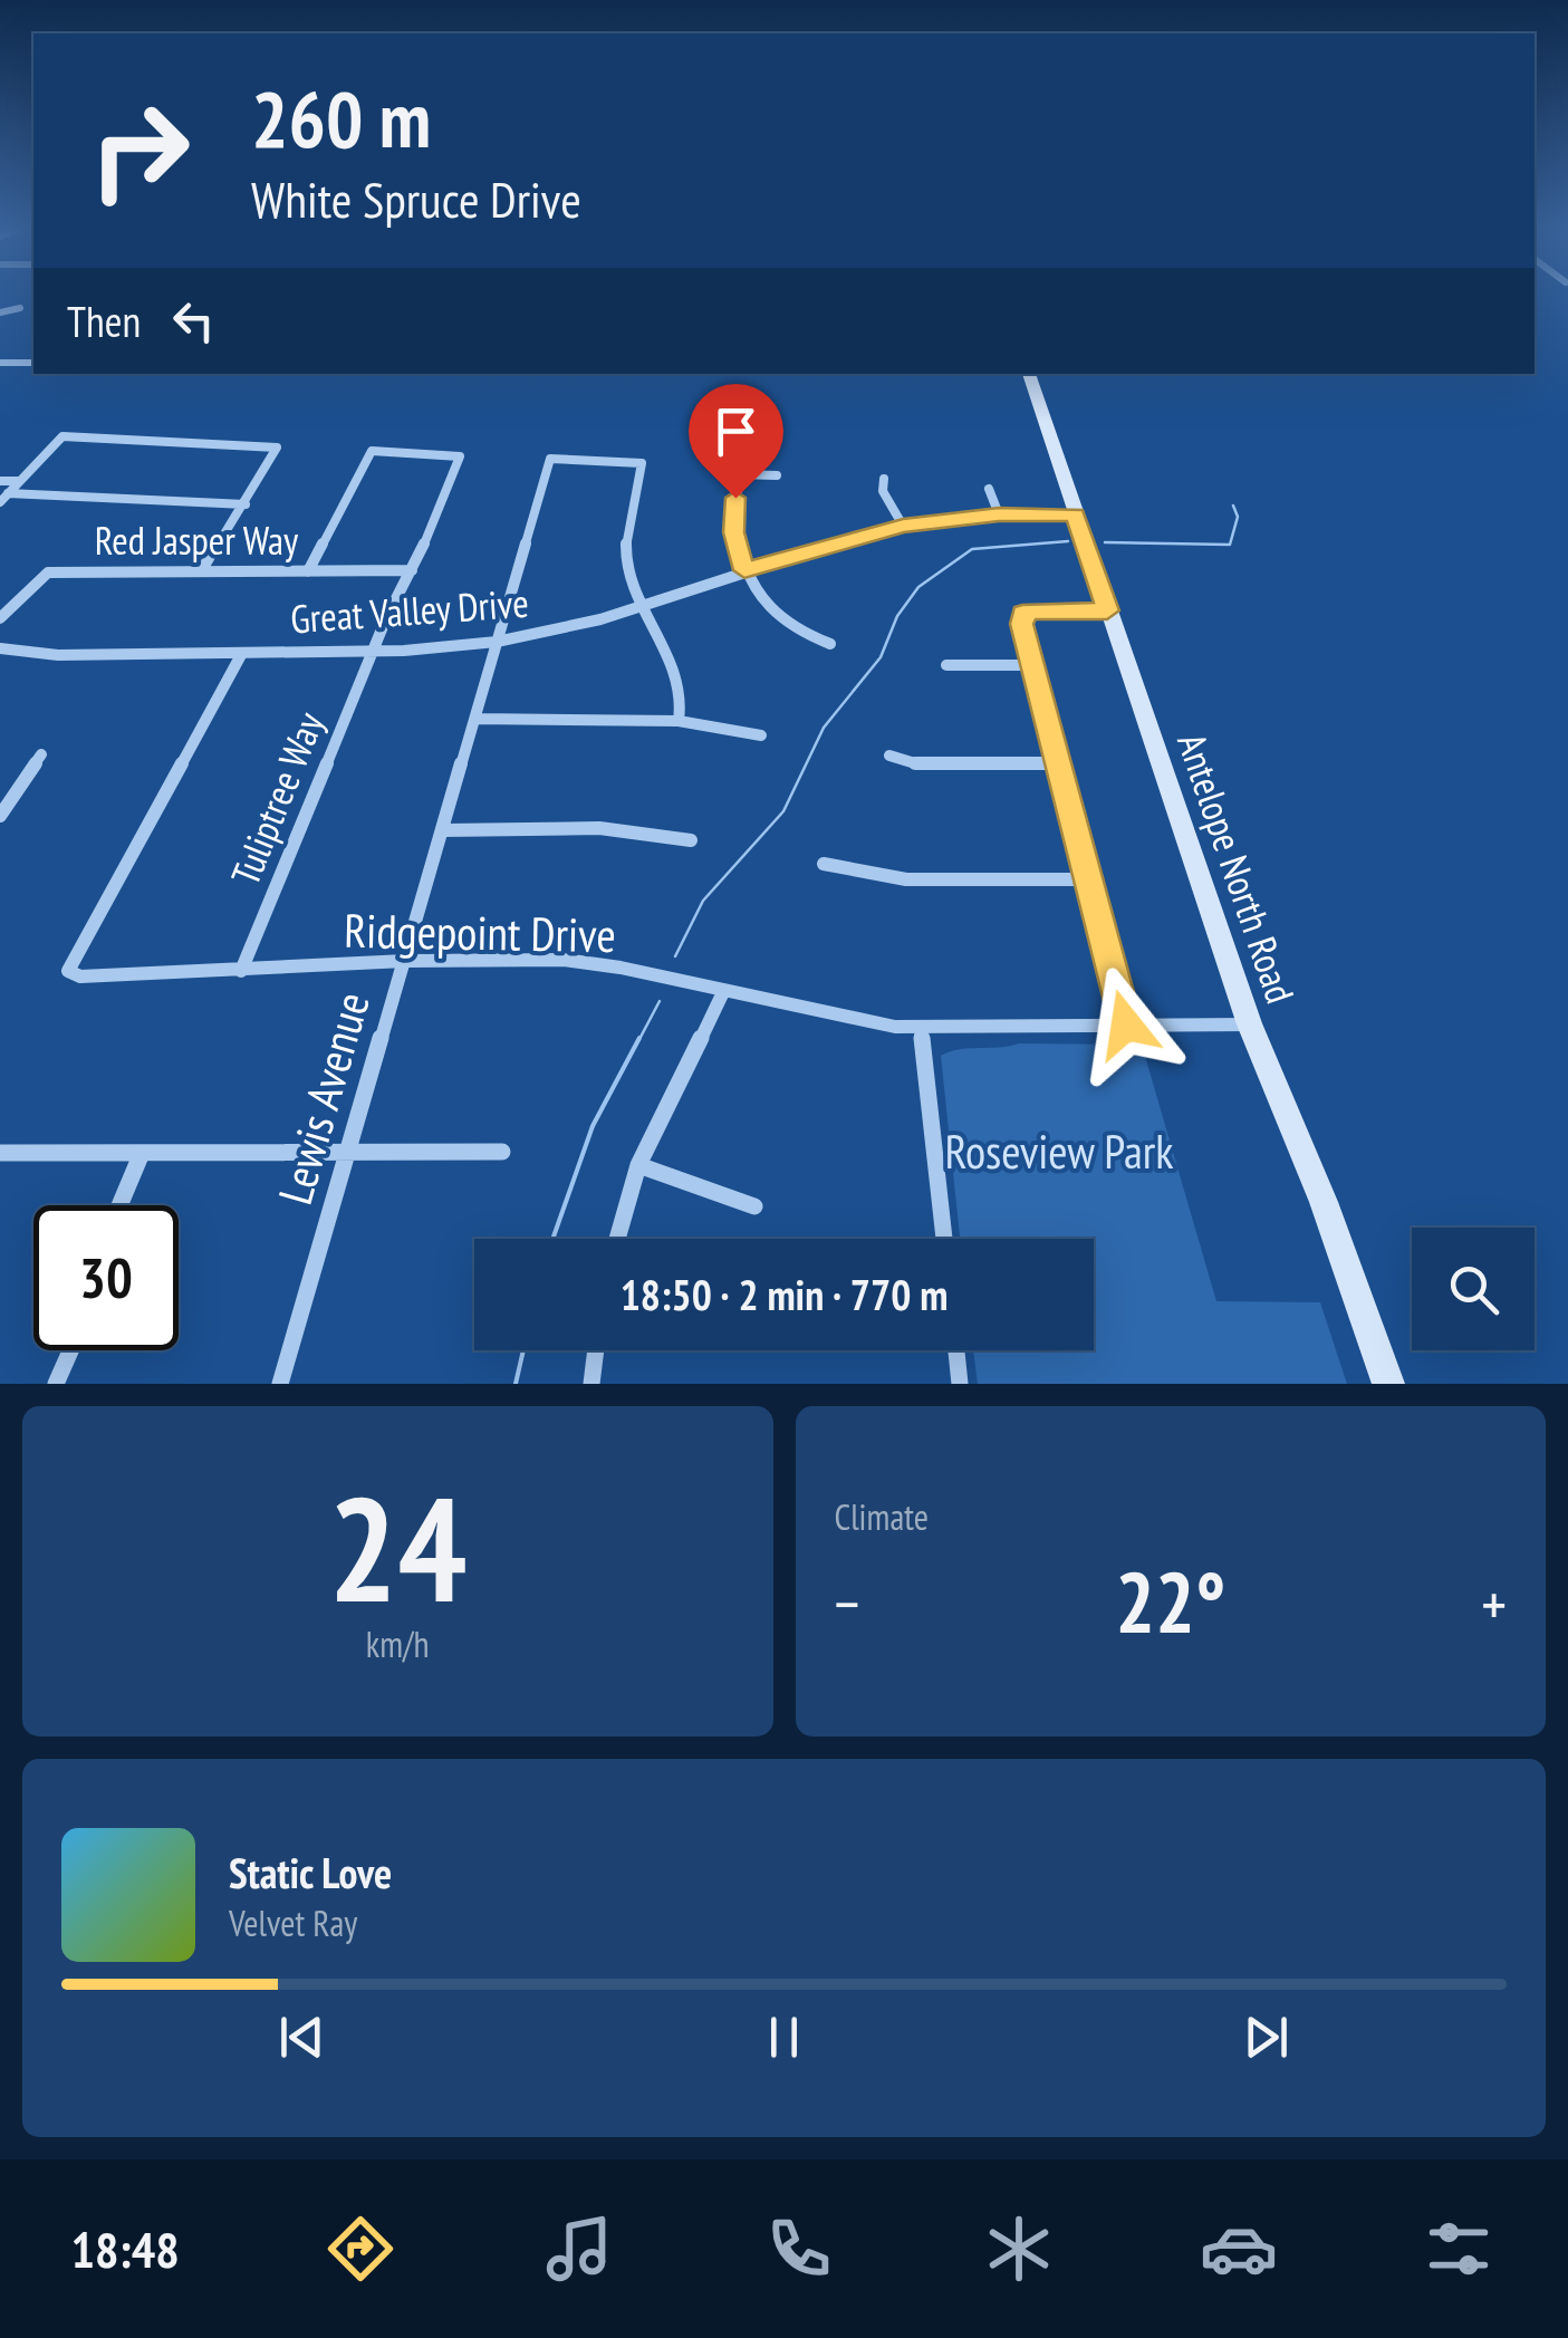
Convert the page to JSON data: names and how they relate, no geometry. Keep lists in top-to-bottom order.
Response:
{
  "streets": {
    "main road": ["Antelope North Road"],
    "street": [
      "Red Jasper Way",
      "Great Valley Drive",
      "Tuliptree Way",
      "Ridgepoint Drive",
      "Lewis Avenue"
    ]
  },
  "crossings": [
    ["Red Jasper Way", "Tuliptree Way"],
    ["Great Valley Drive", "Tuliptree Way"],
    ["Great Valley Drive", "Antelope North Road"],
    ["Great Valley Drive", "Ridgepoint Drive"],
    ["Great Valley Drive", "Lewis Avenue"],
    ["Tuliptree Way", "Ridgepoint Drive"],
    ["Antelope North Road", "Ridgepoint Drive"],
    ["Ridgepoint Drive", "Lewis Avenue"]
  ],
  "parks": ["Roseview Park"],
  "page": {
    "turn": ["260 m", "White Spruce Drive"],
    "then": "Then",
    "limit": "30",
    "trip": "18:50 · 2 min · 770 m",
    "tile": [
      ["24", "km/h"],
      "Climate"
    ],
    "heat": ["−", "22°", "+"],
    "song": ["Static Love", "Velvet Ray"],
    "tabs": "18:48"
  }
}
